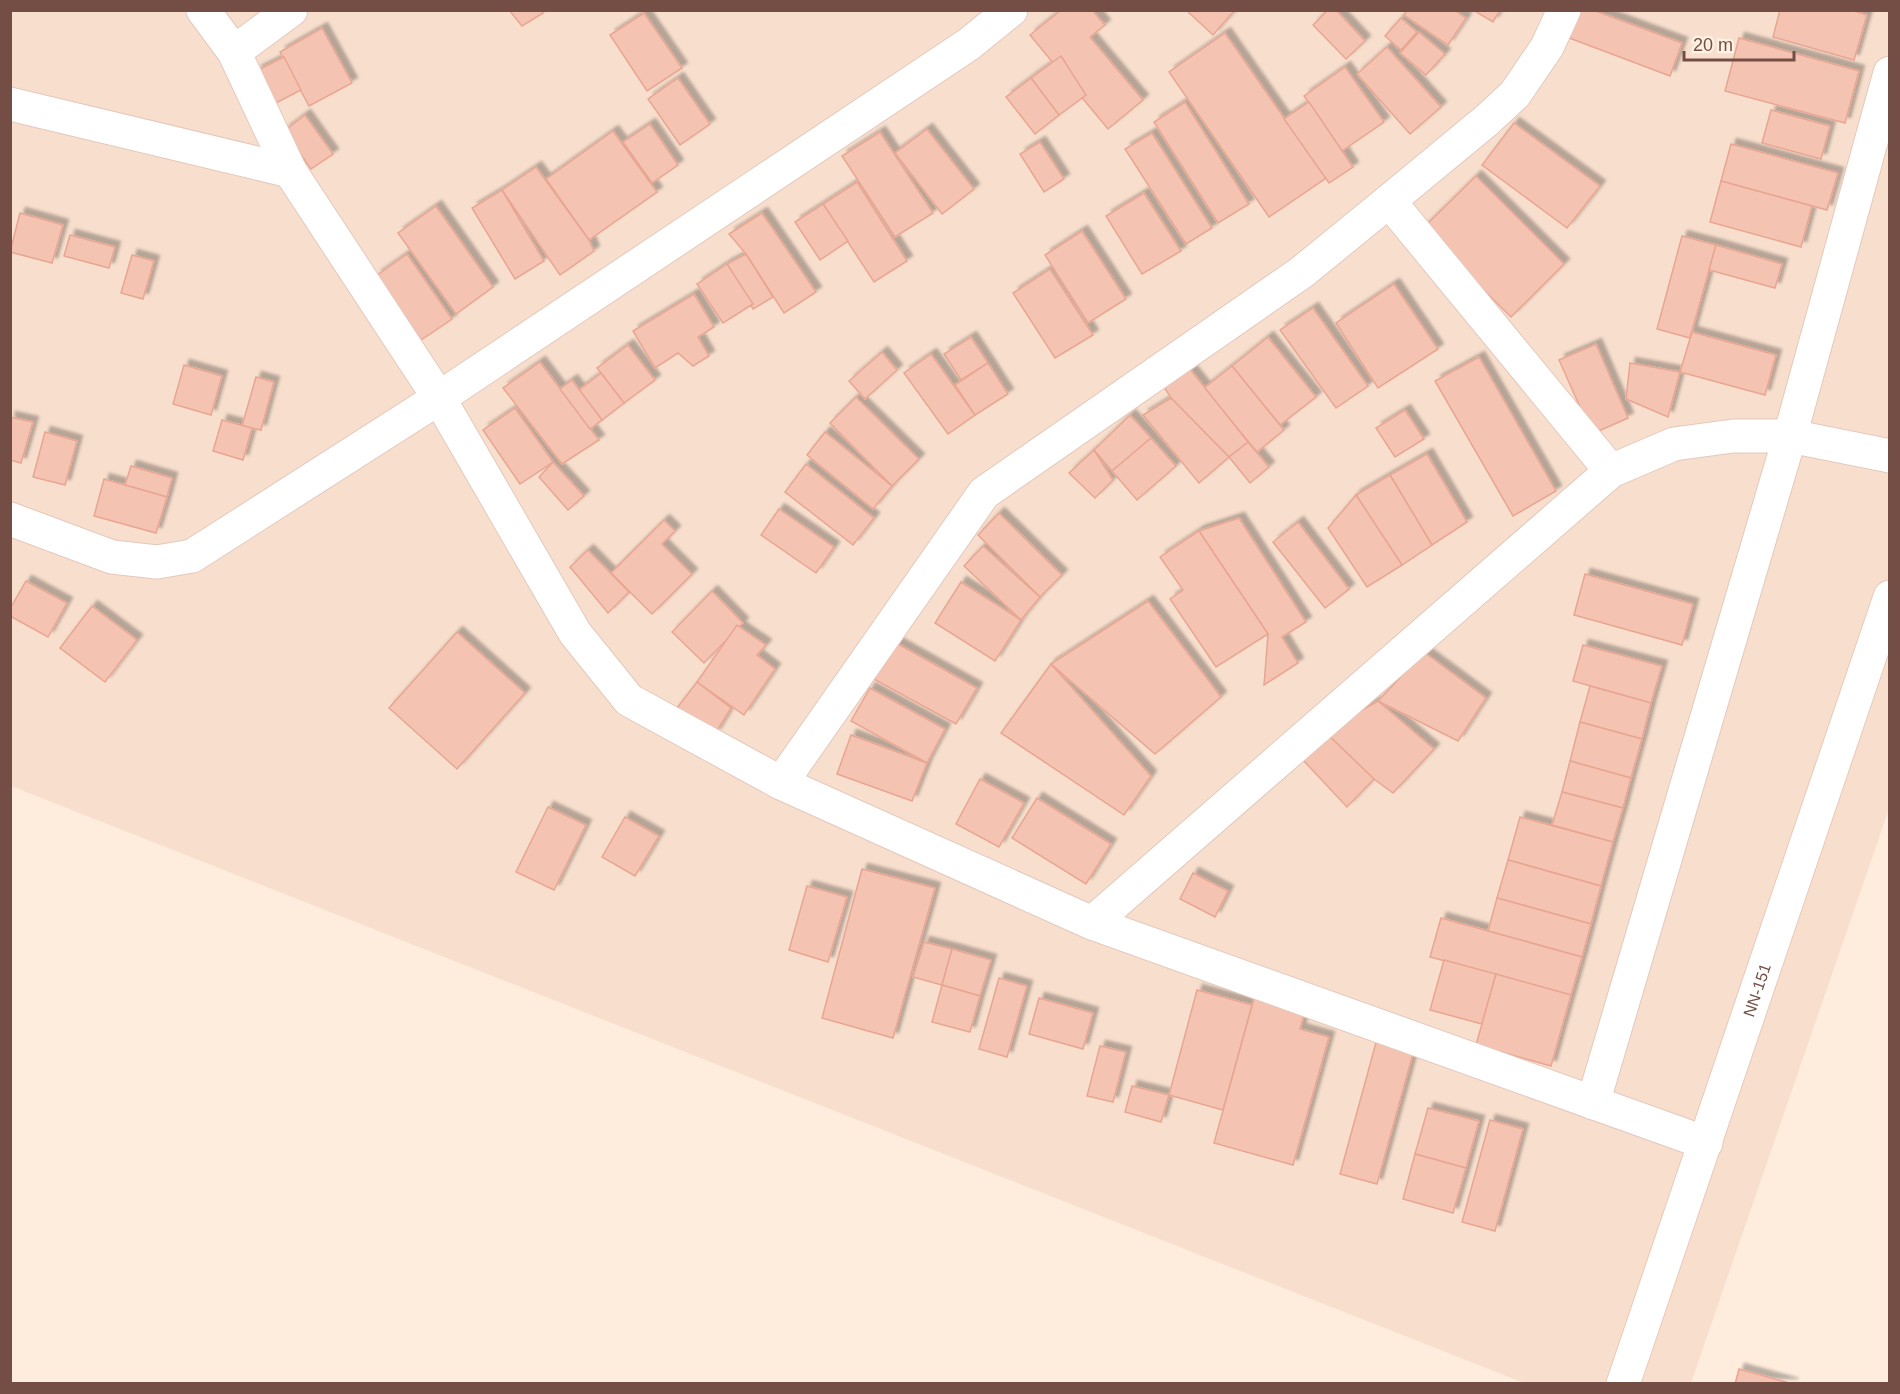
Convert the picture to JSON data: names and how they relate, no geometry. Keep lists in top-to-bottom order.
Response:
{
  "streets": {
    "street": ["NN-151"]
  },
  "scale_bar": "20 m"
}
